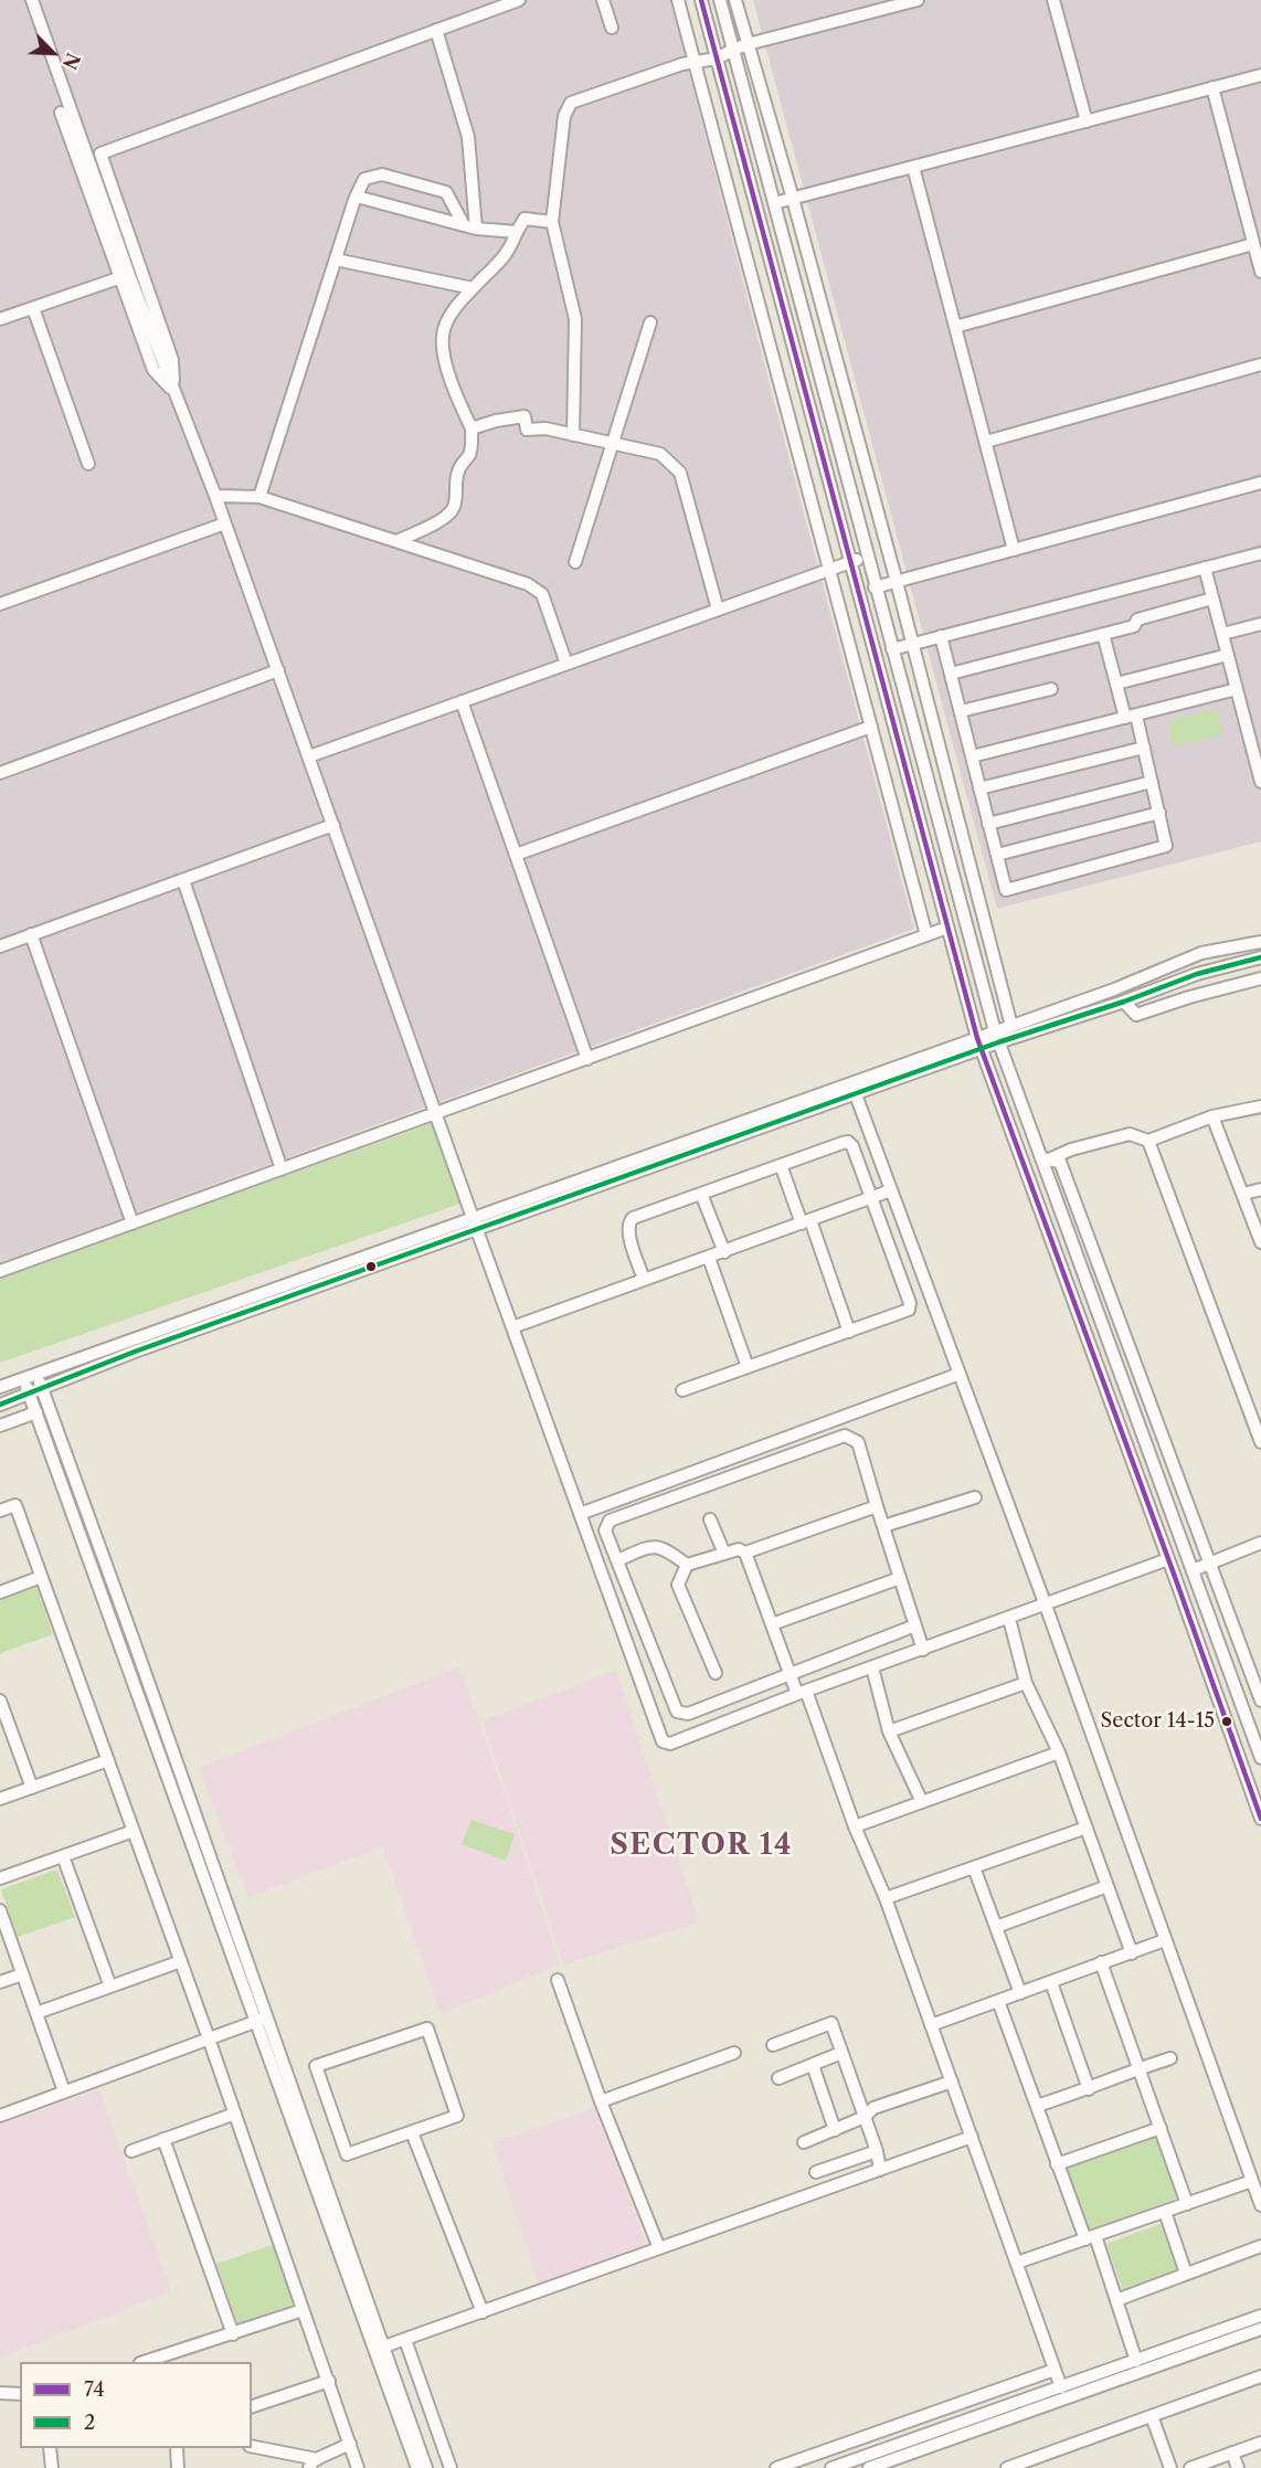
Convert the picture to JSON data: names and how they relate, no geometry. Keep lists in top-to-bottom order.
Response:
{
  "districts": ["SECTOR 14"],
  "places": ["Sector 14-15"],
  "lines": ["transit line 74", "transit line 2"],
  "legend": ["74", "2"],
  "north": "bottom right"
}
